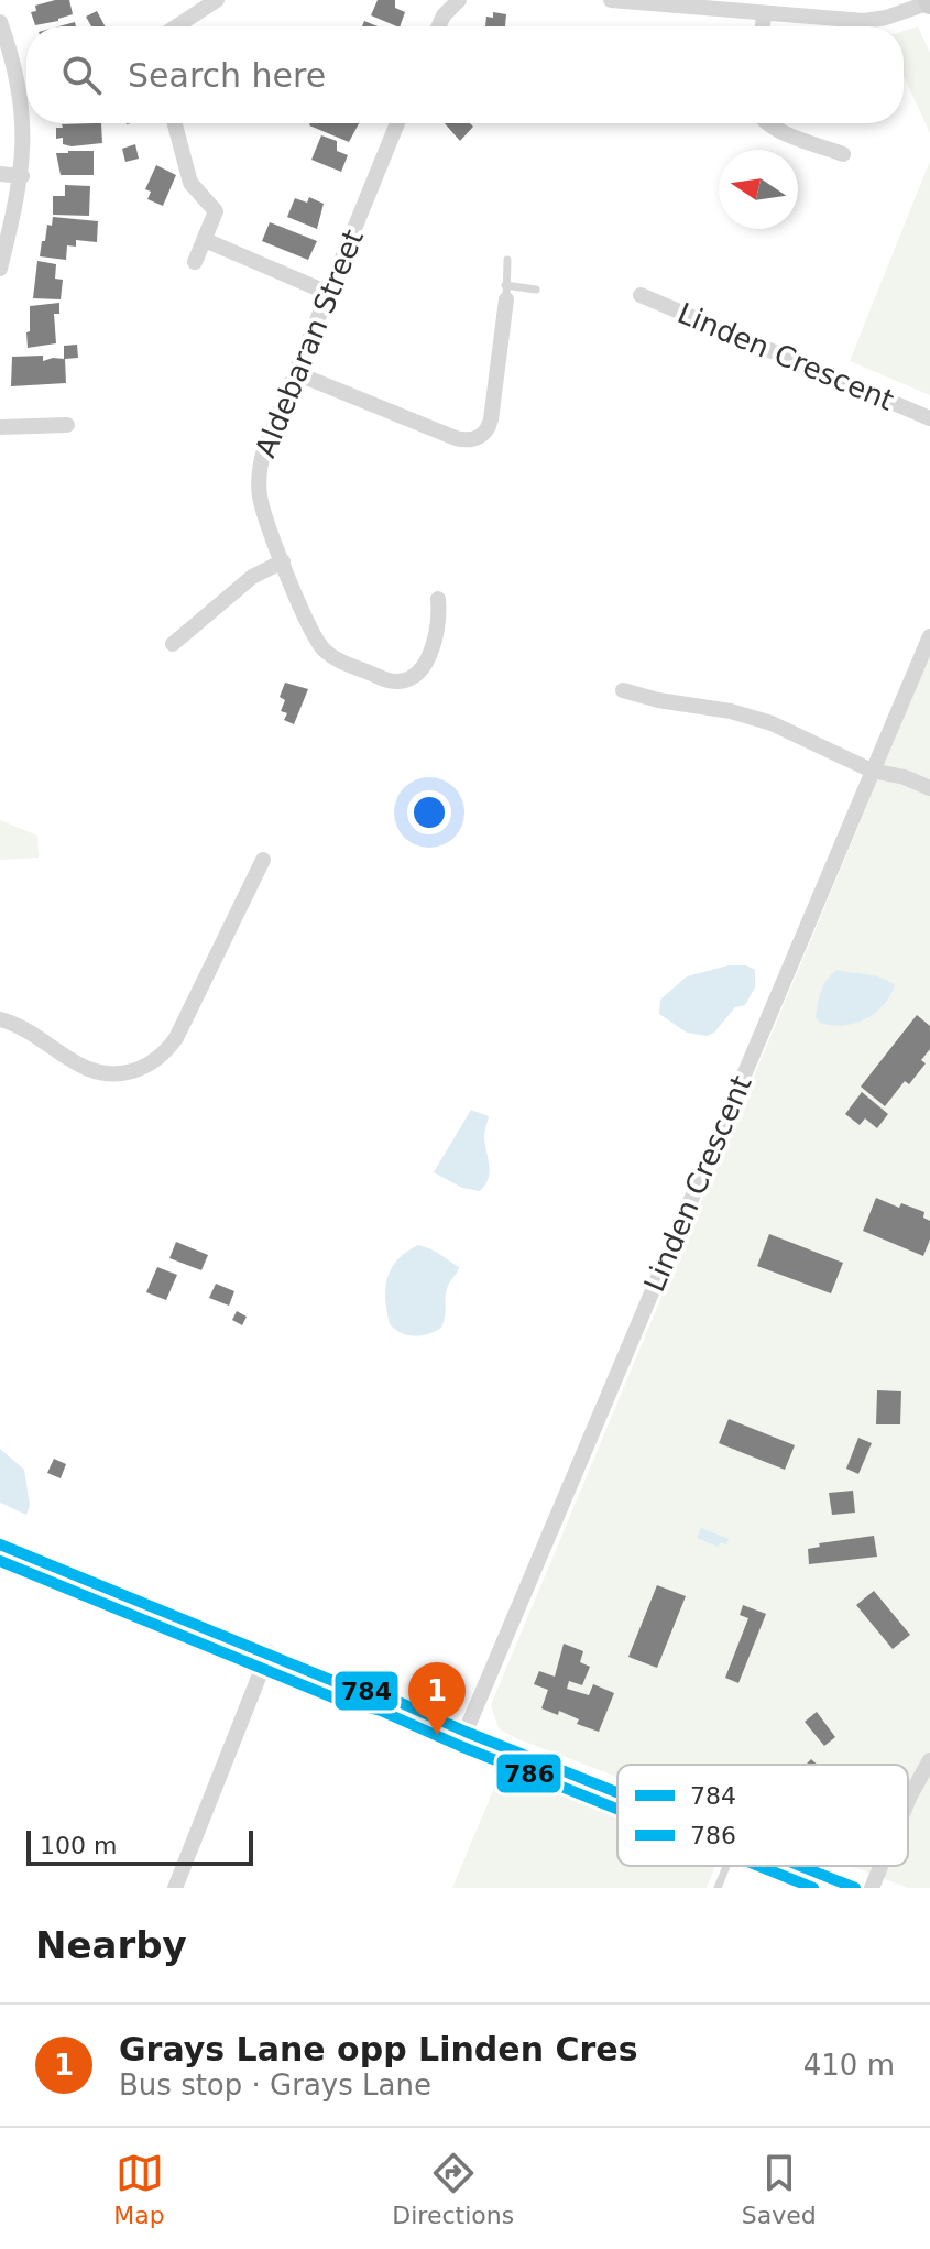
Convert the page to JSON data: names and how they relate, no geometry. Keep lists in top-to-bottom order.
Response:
{
  "streets": {
    "street": ["Aldebaran Street", "Linden Crescent"]
  },
  "lines": ["transit line 784", "transit line 786"],
  "legend": ["784", "786"],
  "scale_bar": "100 m",
  "north": "left",
  "page": {
    "search": "Search here",
    "pins": "1",
    "scale": "100 m",
    "heading": "Nearby",
    "list": [
      {
        "mark": "1",
        "name": "Grays Lane opp Linden Cres",
        "note": "Bus stop · Grays Lane",
        "value": "410 m"
      }
    ],
    "nav": ["Map", "Directions", "Saved"]
  }
}
